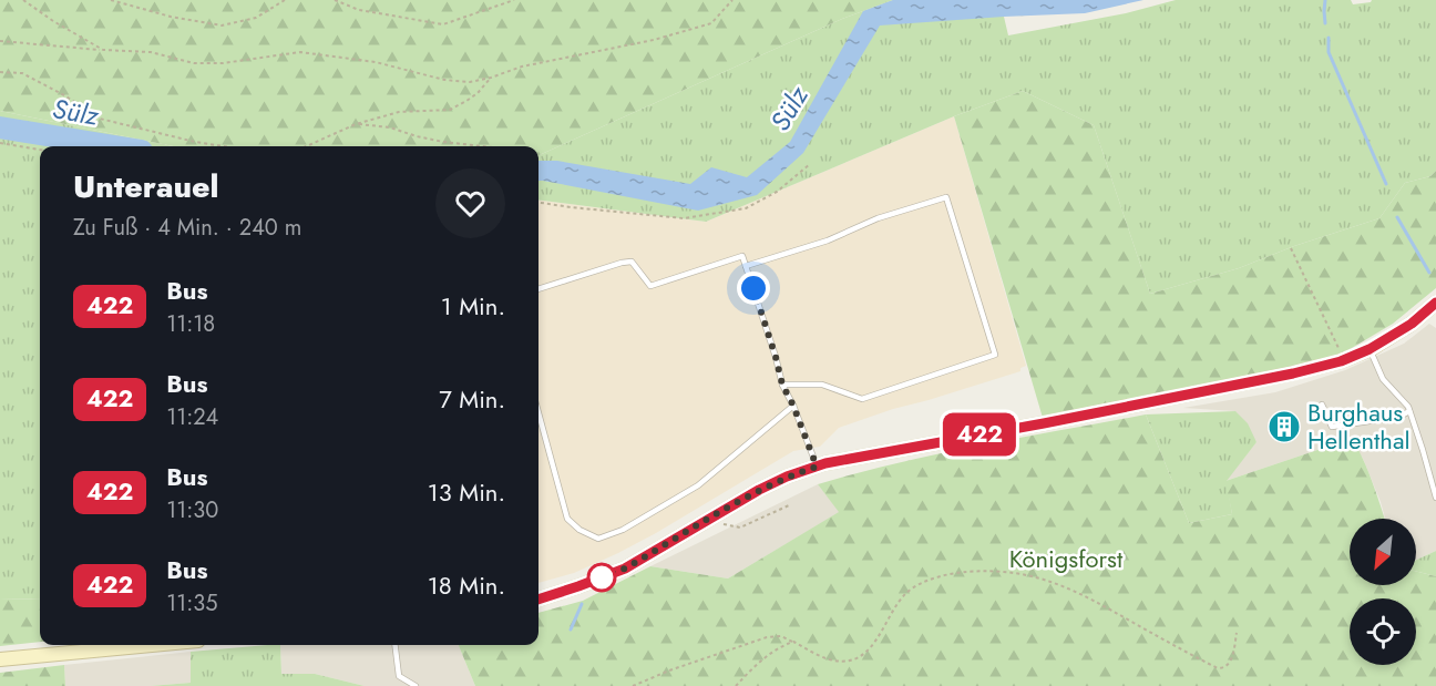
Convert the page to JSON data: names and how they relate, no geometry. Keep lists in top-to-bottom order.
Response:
{
  "water": ["Sülz"],
  "parks": ["Königsforst"],
  "places": {
    "building": ["Burghaus Hellenthal"]
  },
  "lines": ["bus line 422"],
  "north": "bottom left",
  "page": {
    "on_map": "422",
    "heading": ["Unterauel", "Zu Fuß · 4 Min. · 240 m"],
    "list": [
      {
        "mark": "422",
        "name": "Bus",
        "note": "11:18",
        "value": "1 Min."
      },
      {
        "mark": "422",
        "name": "Bus",
        "note": "11:24",
        "value": "7 Min."
      },
      {
        "mark": "422",
        "name": "Bus",
        "note": "11:30",
        "value": "13 Min."
      },
      {
        "mark": "422",
        "name": "Bus",
        "note": "11:35",
        "value": "18 Min."
      }
    ]
  }
}
